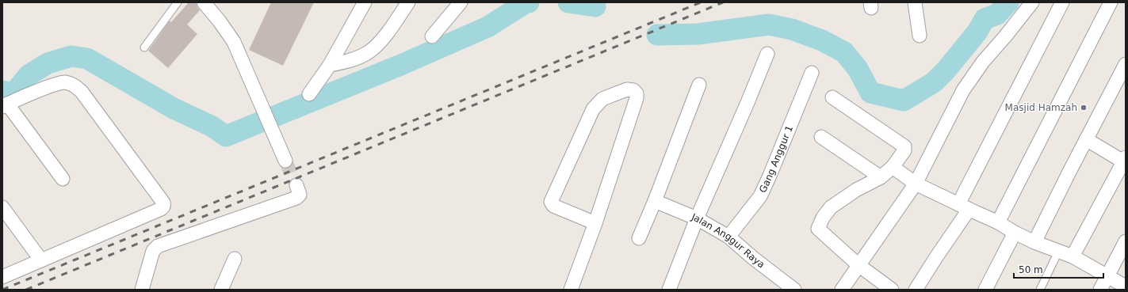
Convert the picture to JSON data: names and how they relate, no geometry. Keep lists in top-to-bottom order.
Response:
{
  "streets": {
    "street": ["Gang Anggur 1", "Jalan Anggur Raya"]
  },
  "crossings": [
    ["Gang Anggur 1", "Jalan Anggur Raya"]
  ],
  "places": ["Masjid Hamzah"],
  "scale_bar": "50 m"
}
